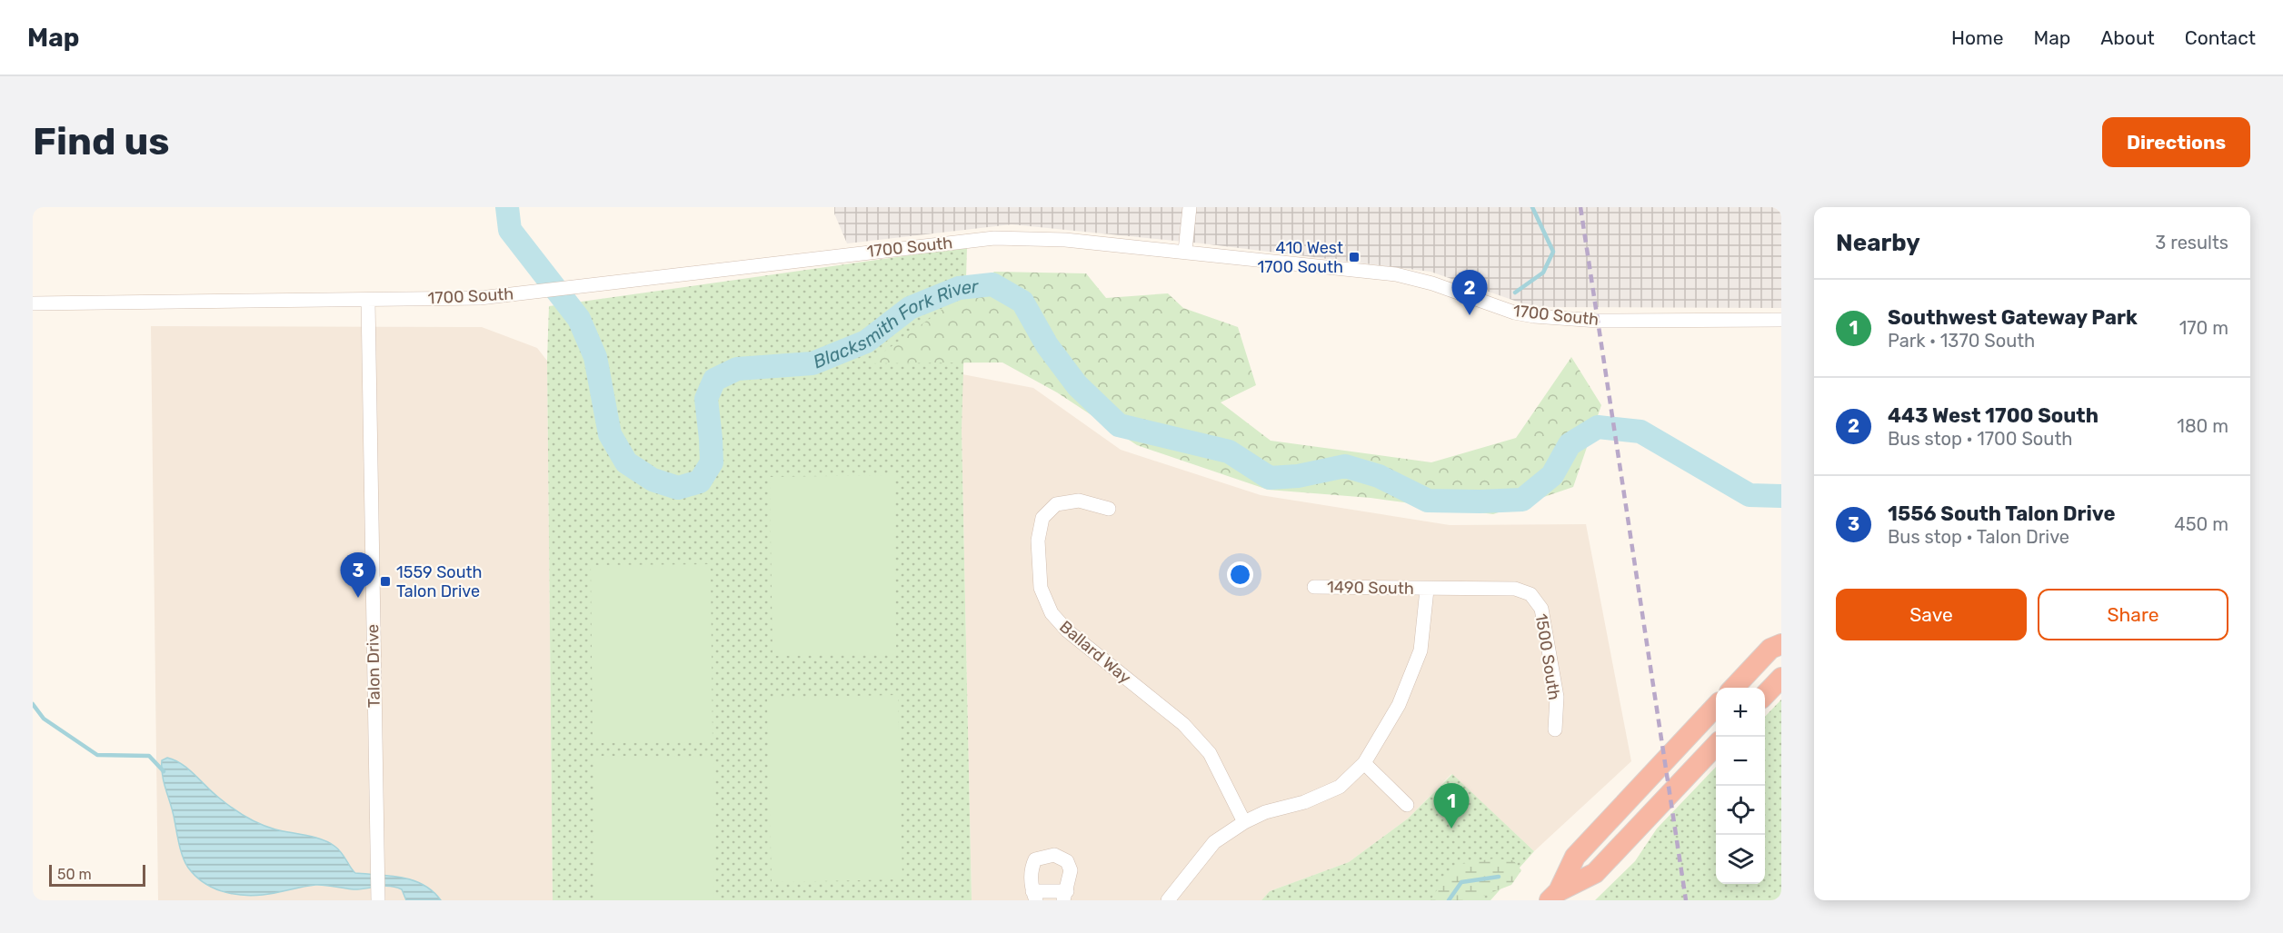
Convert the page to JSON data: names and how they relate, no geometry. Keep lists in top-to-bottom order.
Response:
{
  "streets": {
    "street": [
      "1700 South",
      "1490 South",
      "Ballard Way",
      "1500 South",
      "Talon Drive"
    ]
  },
  "crossings": [
    ["1700 South", "Talon Drive"],
    ["1490 South", "1500 South"]
  ],
  "water": ["Blacksmith Fork River"],
  "places": {
    "transit": ["410 West 1700 South", "1559 South Talon Drive"]
  },
  "scale_bar": "50 m",
  "page": {
    "header": "Map",
    "nav": [
      "Home",
      "Map",
      "About",
      "Contact"
    ],
    "buttons": [
      "Directions",
      ["Save", "Share"]
    ],
    "title": "Find us",
    "heading": ["Nearby", "3 results"],
    "pins": ["2", "3", "1"],
    "list": [
      {
        "mark": "1",
        "name": "Southwest Gateway Park",
        "note": "Park · 1370 South",
        "value": "170 m"
      },
      {
        "mark": "2",
        "name": "443 West 1700 South",
        "note": "Bus stop · 1700 South",
        "value": "180 m"
      },
      {
        "mark": "3",
        "name": "1556 South Talon Drive",
        "note": "Bus stop · Talon Drive",
        "value": "450 m"
      }
    ],
    "map_buttons": ["+", "−"],
    "scale": "50 m"
  }
}
